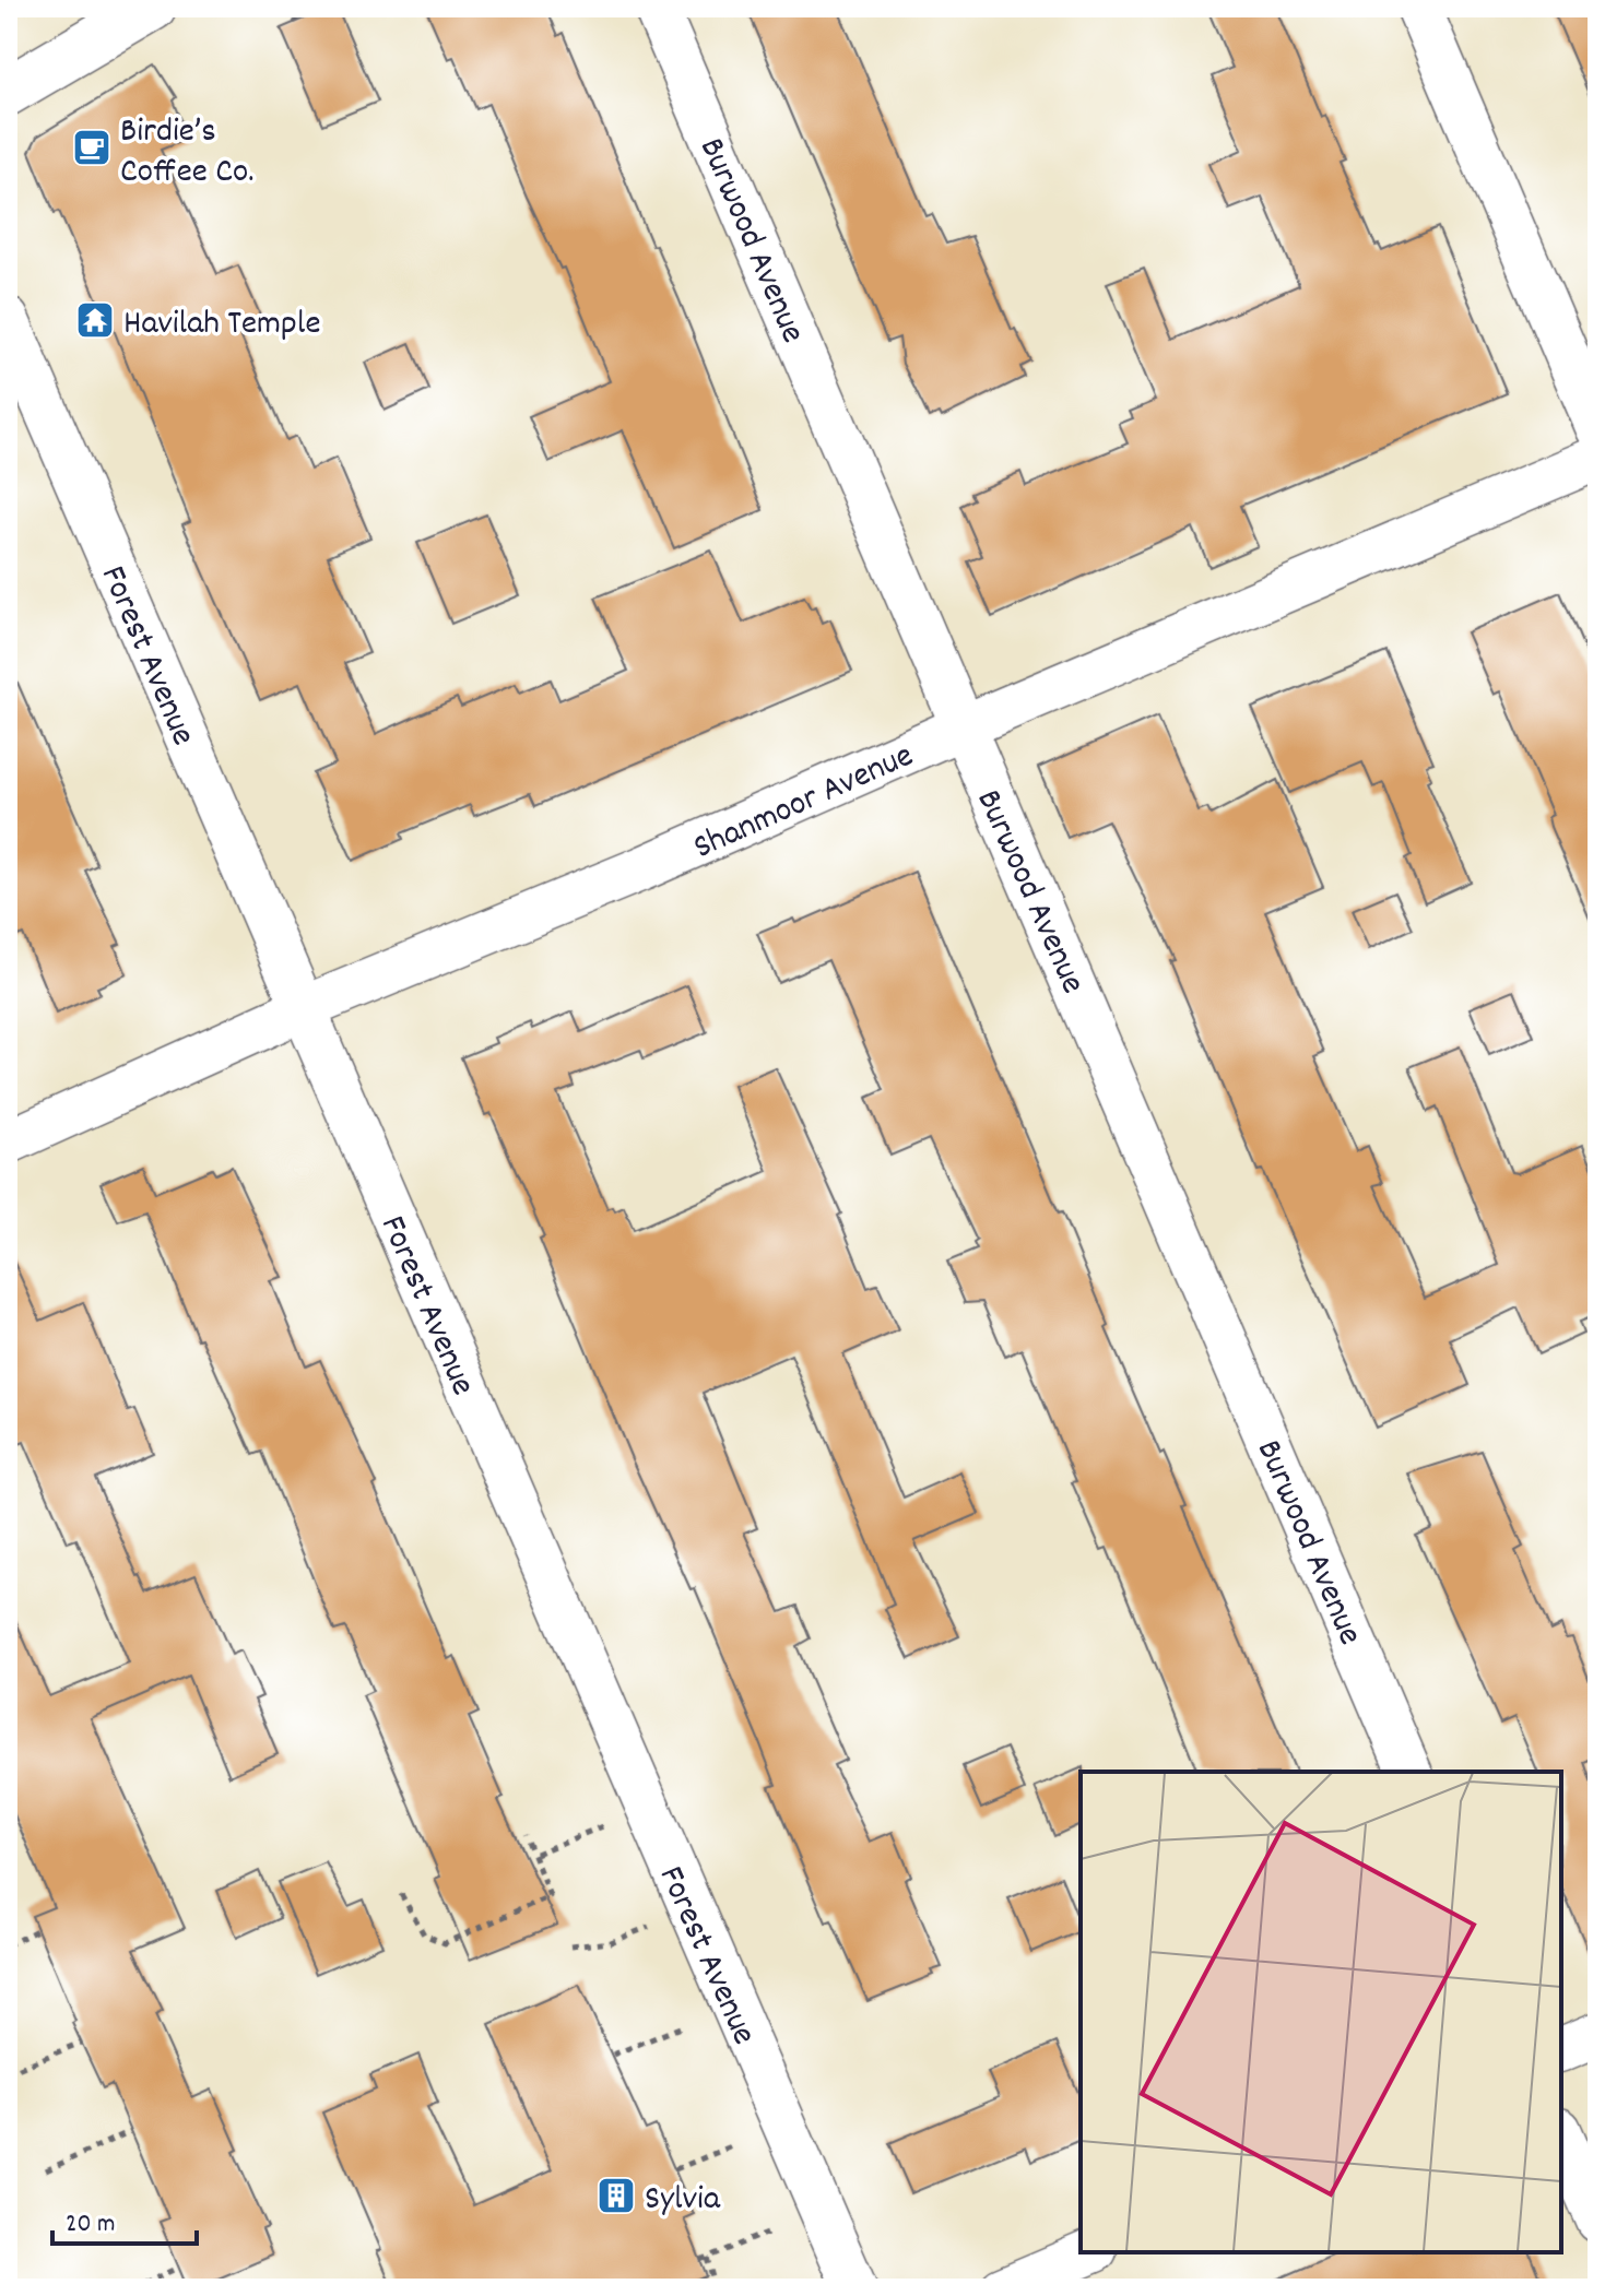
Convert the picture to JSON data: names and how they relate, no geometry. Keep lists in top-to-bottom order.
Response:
{
  "streets": {
    "street": ["Burwood Avenue", "Forest Avenue", "Shanmoor Avenue"]
  },
  "crossings": [
    ["Burwood Avenue", "Shanmoor Avenue"],
    ["Forest Avenue", "Shanmoor Avenue"]
  ],
  "places": {
    "cafe": ["Birdie’s Coffee Co."],
    "temple": ["Havilah Temple"],
    "building": ["Sylvia"]
  },
  "scale_bar": "20 m"
}
